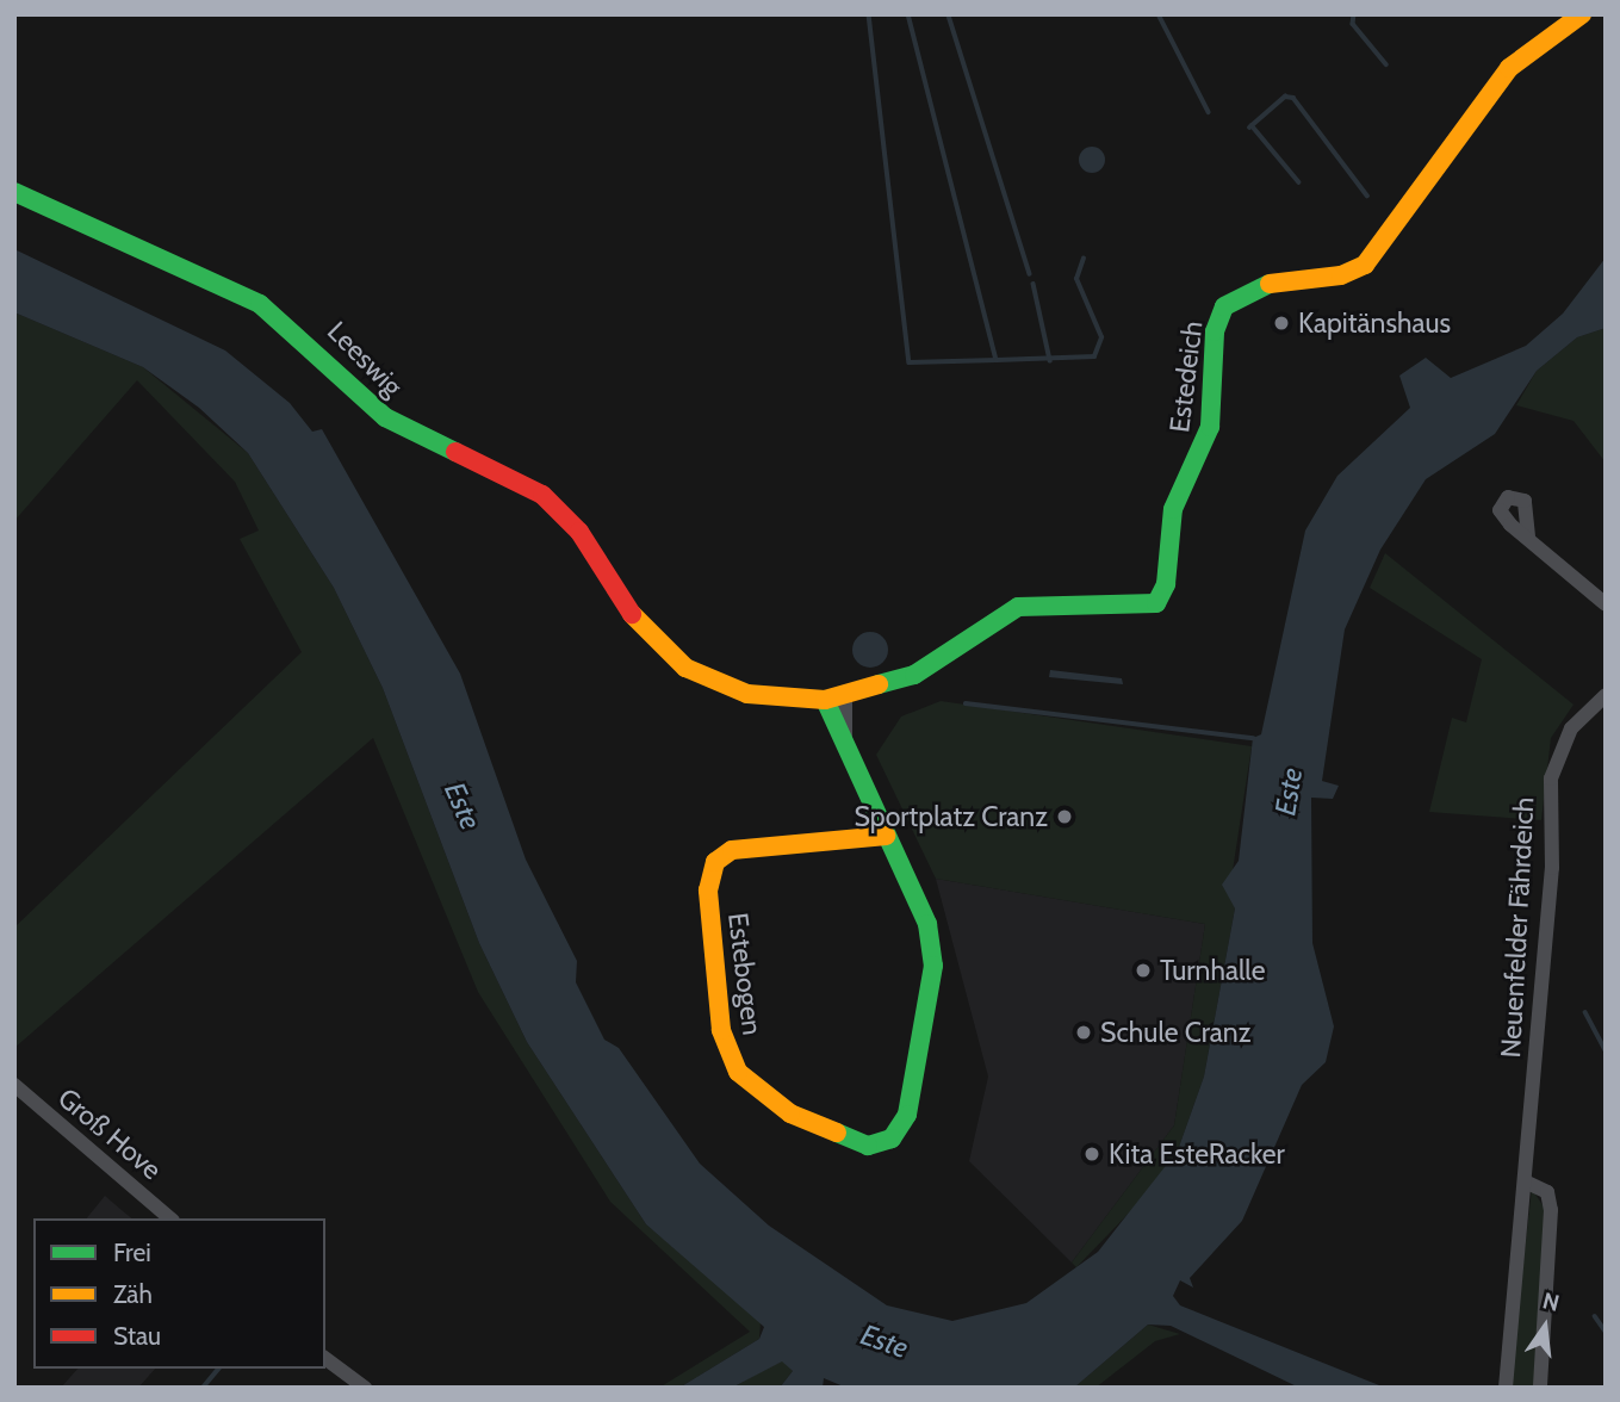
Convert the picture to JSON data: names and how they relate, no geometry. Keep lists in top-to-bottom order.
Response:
{
  "streets": {
    "street": [
      "Leeswig",
      "Estedeich",
      "Neuenfelder Fährdeich",
      "Estebogen",
      "Groß Hove"
    ]
  },
  "crossings": [
    ["Leeswig", "Estedeich"],
    ["Estedeich", "Estebogen"]
  ],
  "water": ["Este"],
  "places": [
    "Kapitänshaus",
    "Sportplatz Cranz",
    "Turnhalle",
    "Schule Cranz",
    "Kita EsteRacker"
  ],
  "legend": ["Frei", "Zäh", "Stau"],
  "north": "top"
}
